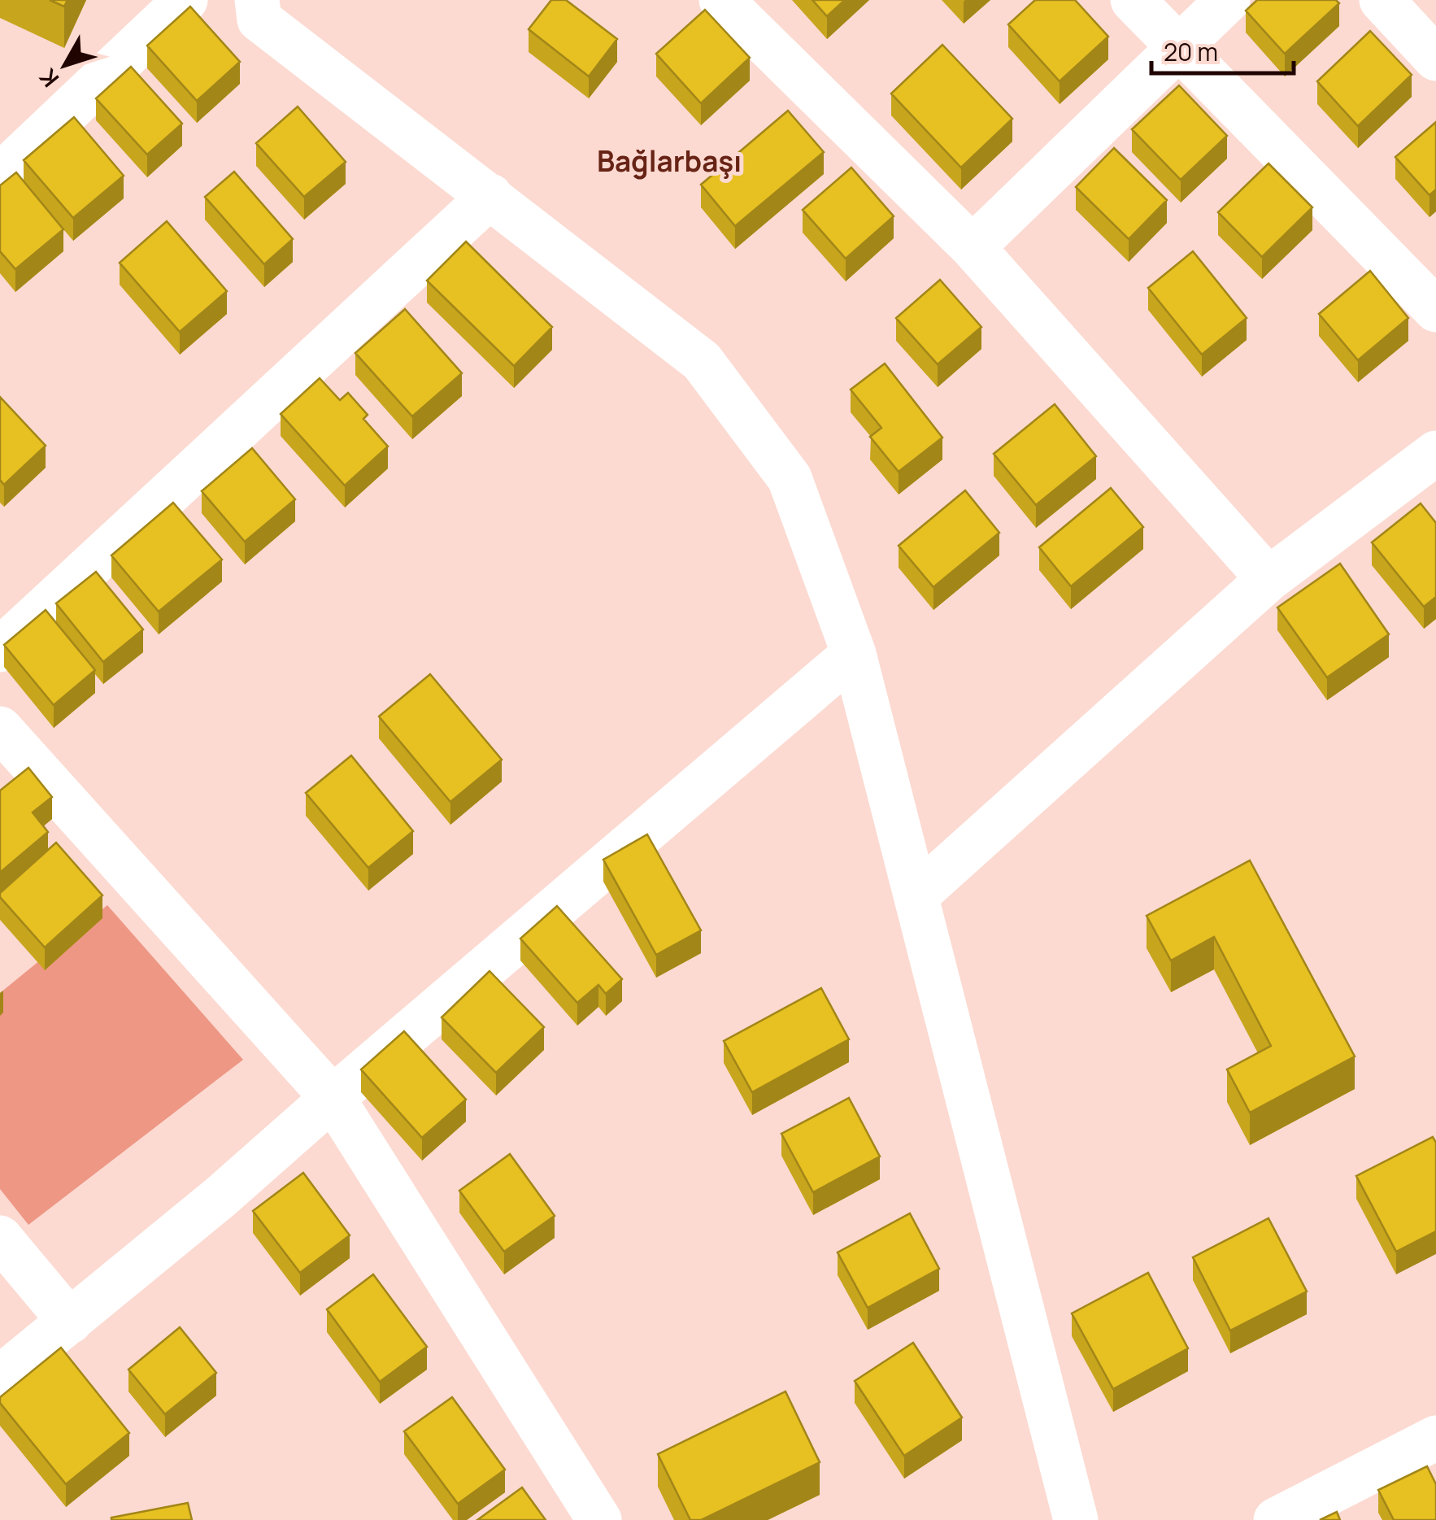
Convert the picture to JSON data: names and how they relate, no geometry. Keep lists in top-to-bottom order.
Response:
{
  "districts": ["Bağlarbaşı"],
  "scale_bar": "20 m",
  "north": "bottom left"
}
